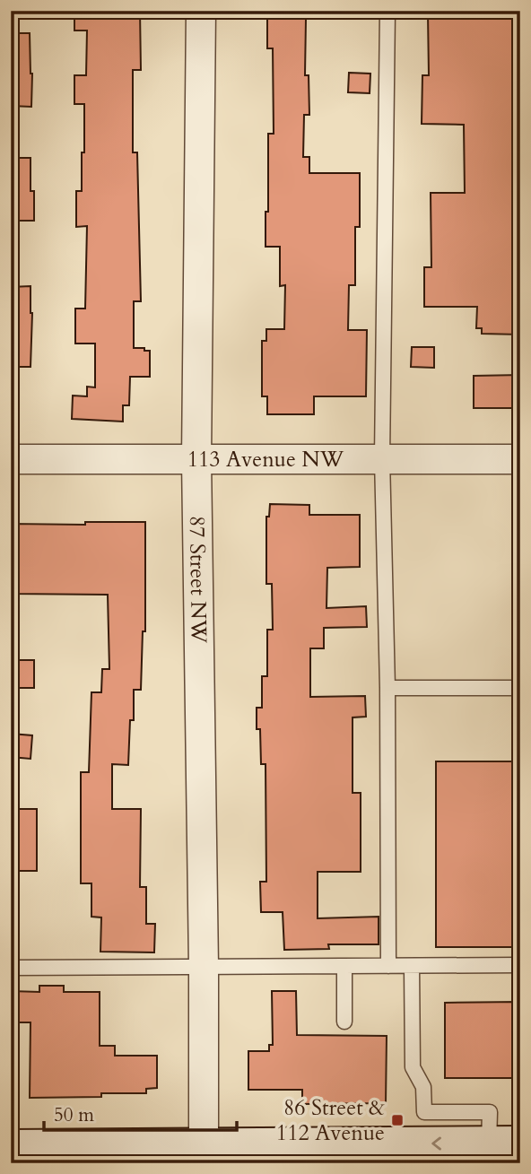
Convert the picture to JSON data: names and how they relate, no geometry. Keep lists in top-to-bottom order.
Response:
{
  "streets": {
    "street": ["113 Avenue NW", "87 Street NW"]
  },
  "crossings": [
    ["113 Avenue NW", "87 Street NW"]
  ],
  "places": {
    "transit": ["86 Street & 112 Avenue"]
  },
  "scale_bar": "50 m"
}
